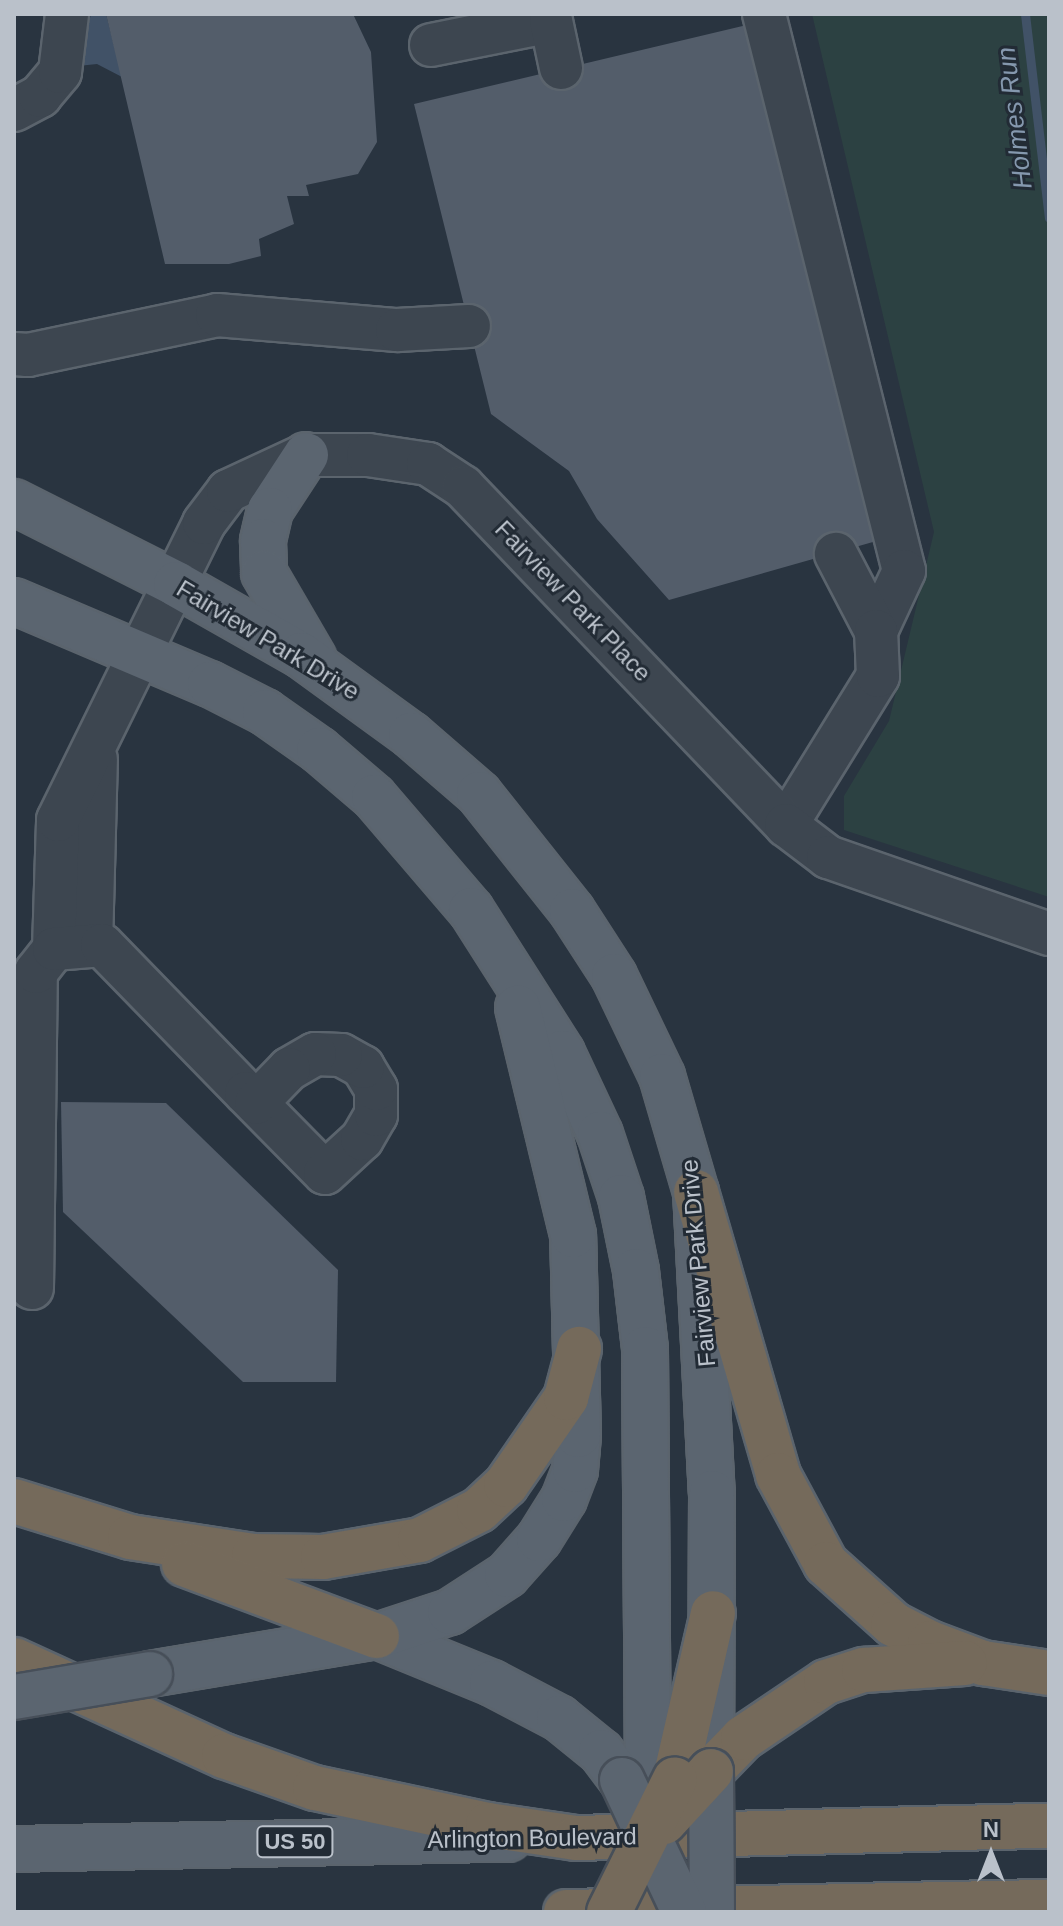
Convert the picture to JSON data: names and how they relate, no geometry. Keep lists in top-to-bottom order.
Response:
{
  "streets": {
    "highway": ["Arlington Boulevard", "US 50"],
    "main road": ["Fairview Park Drive"],
    "street": ["Fairview Park Place"]
  },
  "crossings": [
    ["Fairview Park Place", "Fairview Park Drive"]
  ],
  "water": ["Holmes Run"],
  "north": "top"
}
